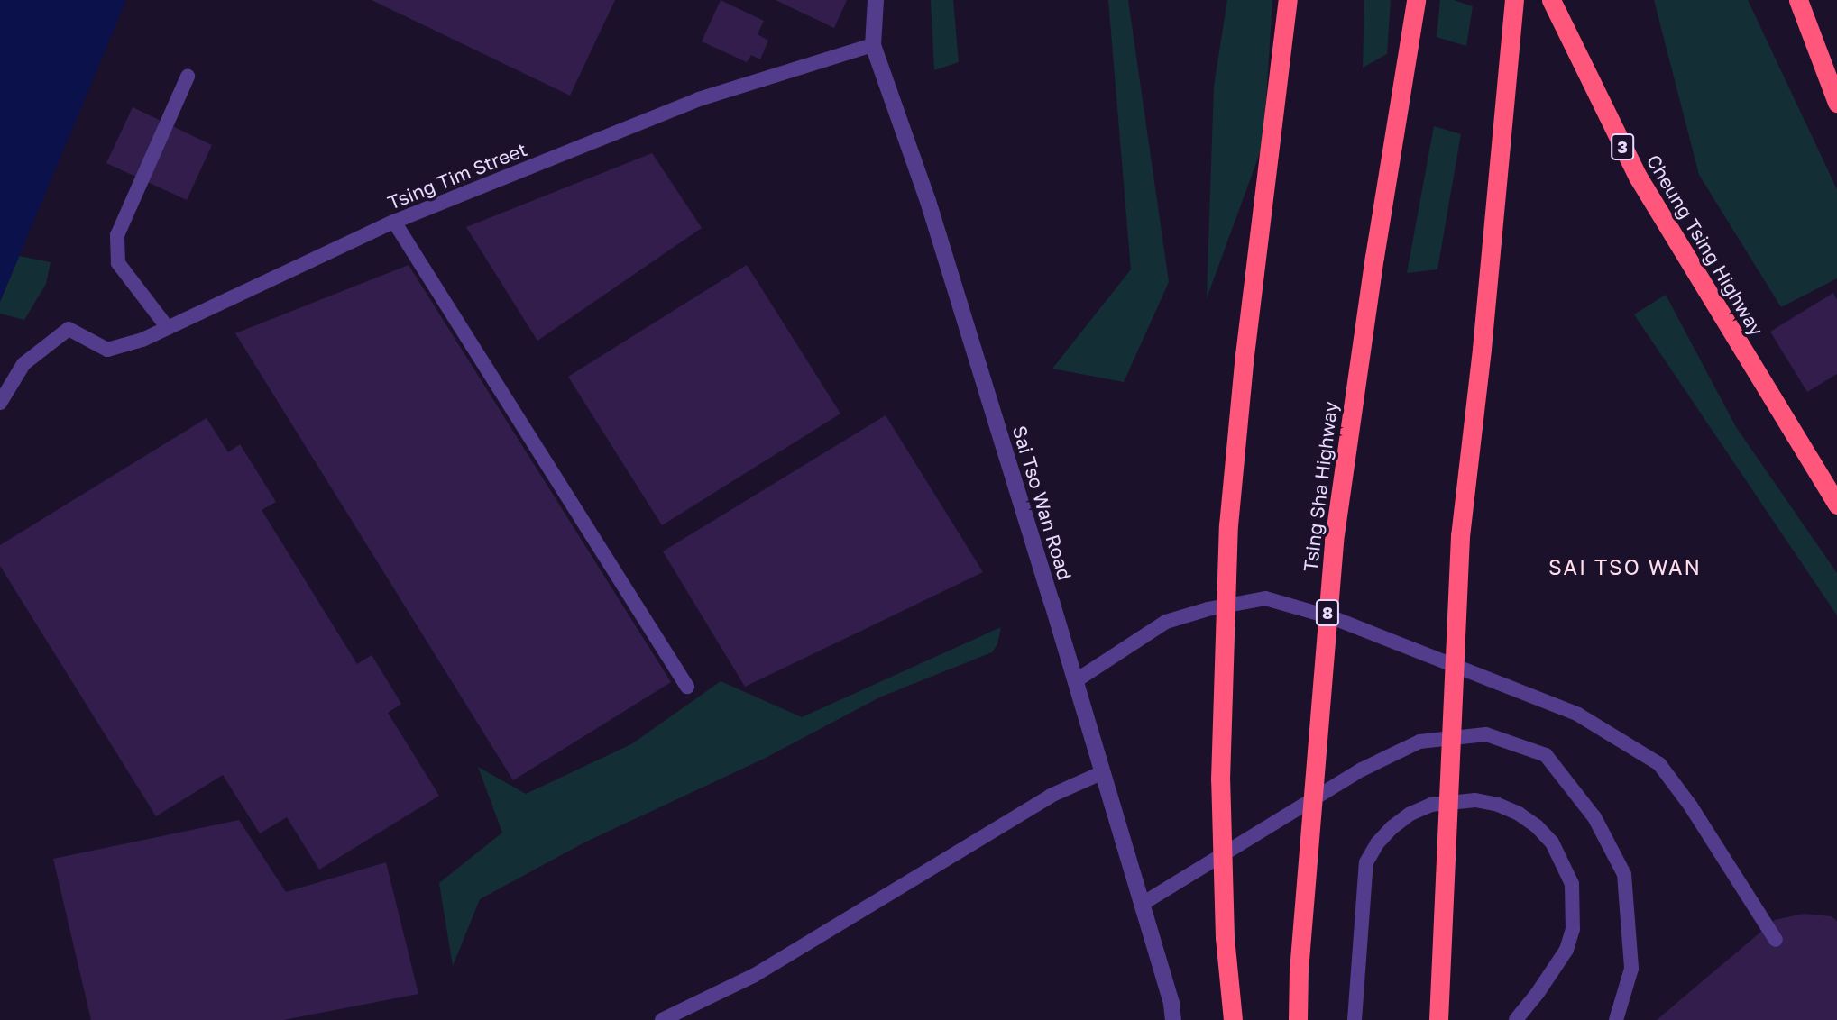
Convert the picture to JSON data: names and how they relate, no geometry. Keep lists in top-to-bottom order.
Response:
{
  "streets": {
    "highway": [
      "3",
      "Cheung Tsing Highway",
      "Tsing Sha Highway",
      "8"
    ],
    "street": ["Sai Tso Wan Road"],
    "lane": ["Tsing Tim Street"]
  },
  "crossings": [
    ["Tsing Tim Street", "Sai Tso Wan Road"]
  ],
  "districts": ["SAI TSO WAN"]
}
